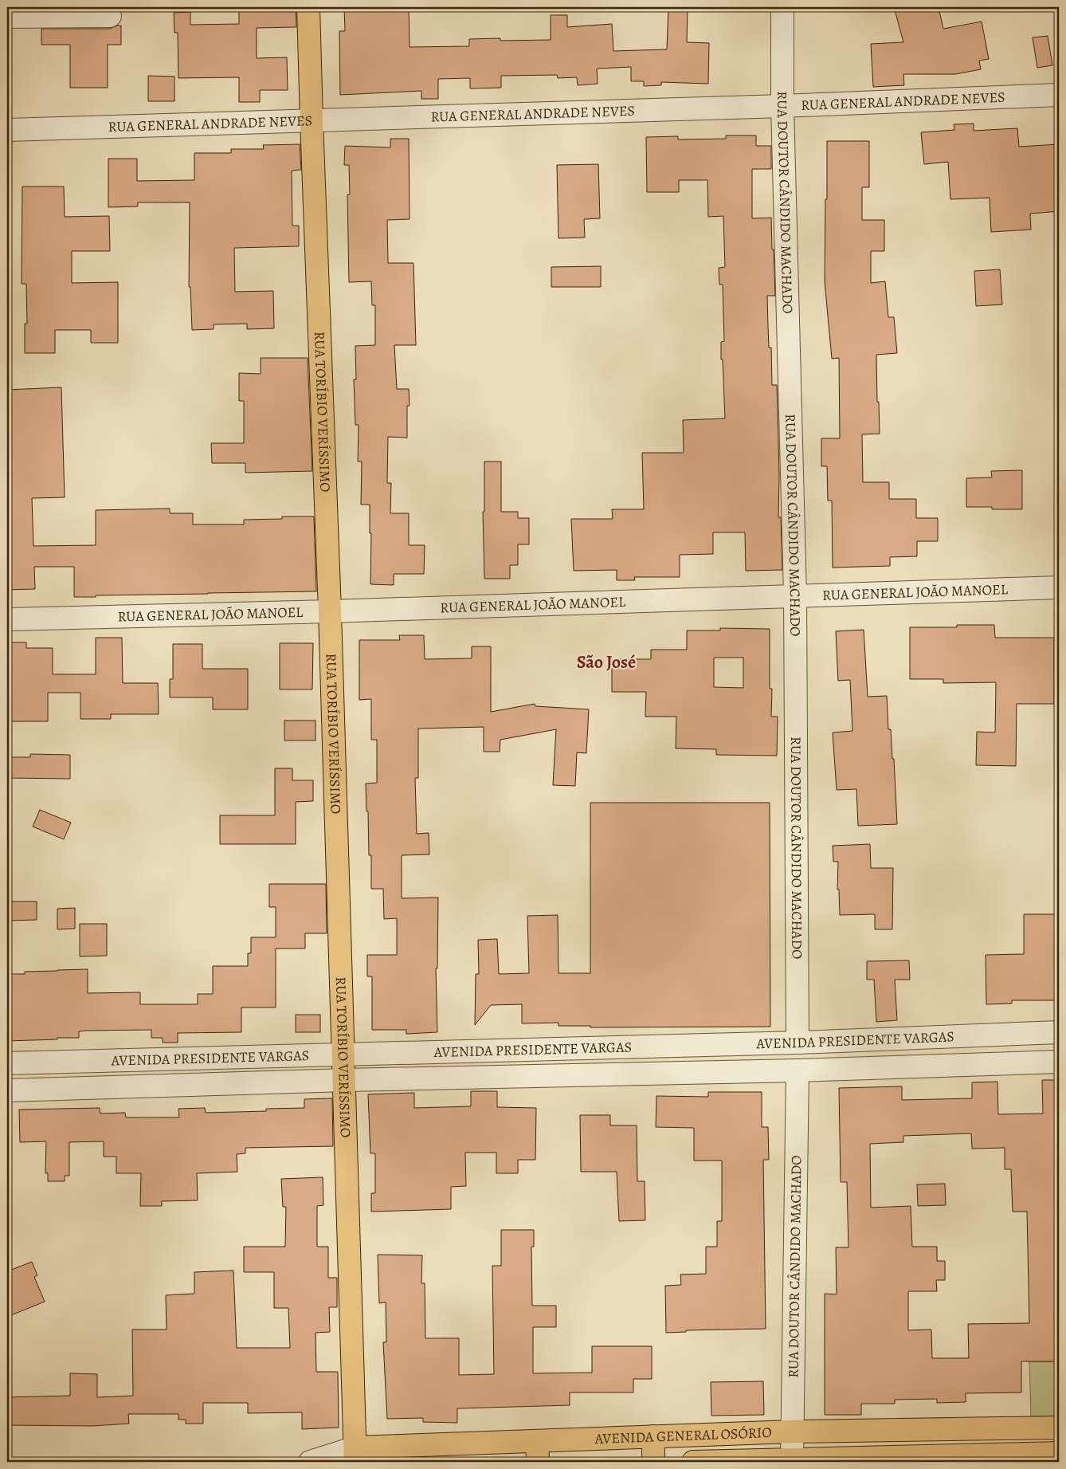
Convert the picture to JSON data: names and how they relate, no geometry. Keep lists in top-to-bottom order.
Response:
{
  "streets": {
    "main road": ["RUA TORÍBIO VERÍSSIMO", "AVENIDA GENERAL OSÓRIO"],
    "street": [
      "RUA GENERAL ANDRADE NEVES",
      "RUA DOUTOR CÂNDIDO MACHADO",
      "RUA GENERAL JOÃO MANOEL",
      "AVENIDA PRESIDENTE VARGAS"
    ]
  },
  "crossings": [
    ["RUA GENERAL ANDRADE NEVES", "RUA DOUTOR CÂNDIDO MACHADO"],
    ["RUA GENERAL ANDRADE NEVES", "RUA TORÍBIO VERÍSSIMO"],
    ["RUA DOUTOR CÂNDIDO MACHADO", "RUA GENERAL JOÃO MANOEL"],
    ["RUA DOUTOR CÂNDIDO MACHADO", "AVENIDA PRESIDENTE VARGAS"],
    ["RUA DOUTOR CÂNDIDO MACHADO", "AVENIDA GENERAL OSÓRIO"],
    ["RUA TORÍBIO VERÍSSIMO", "RUA GENERAL JOÃO MANOEL"],
    ["RUA TORÍBIO VERÍSSIMO", "AVENIDA PRESIDENTE VARGAS"],
    ["RUA TORÍBIO VERÍSSIMO", "AVENIDA GENERAL OSÓRIO"]
  ],
  "districts": ["São José"]
}
